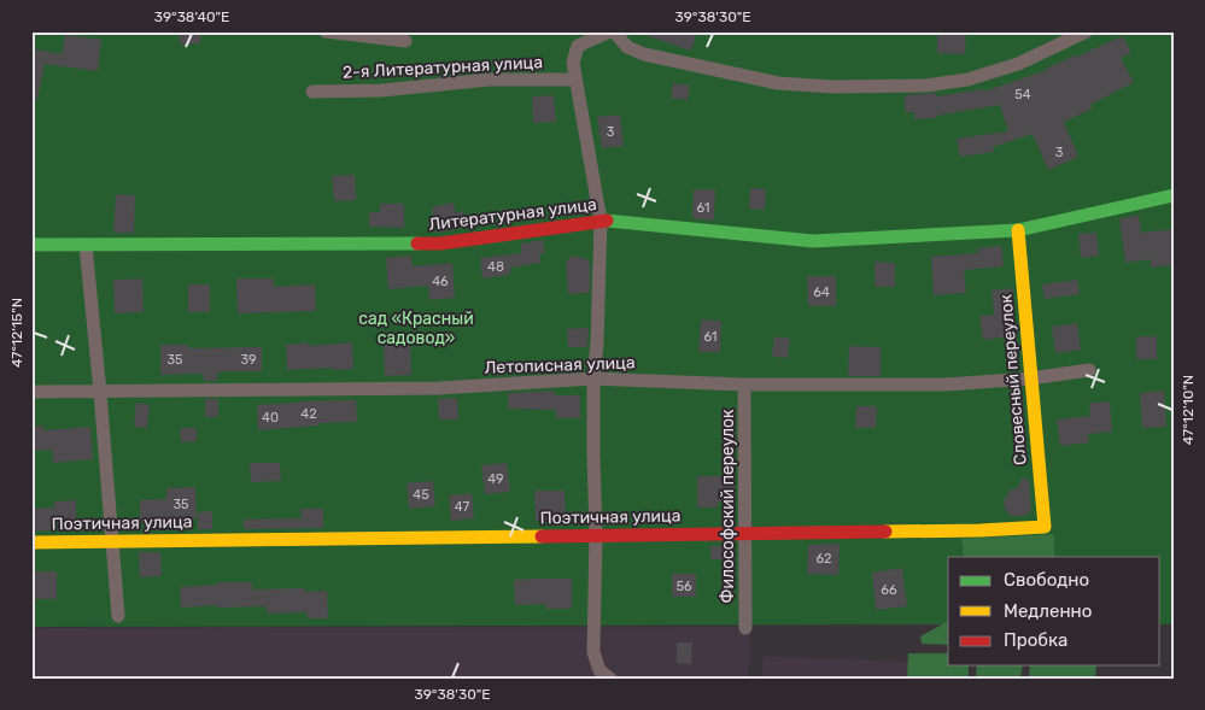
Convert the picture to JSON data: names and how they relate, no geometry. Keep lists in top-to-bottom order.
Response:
{
  "streets": {
    "street": [
      "2-я Литературная улица",
      "Литературная улица",
      "Летописная улица",
      "Словесный переулок",
      "Философский переулок",
      "Поэтичная улица"
    ]
  },
  "crossings": [
    ["Литературная улица", "Словесный переулок"],
    ["Летописная улица", "Словесный переулок"],
    ["Летописная улица", "Философский переулок"],
    ["Словесный переулок", "Поэтичная улица"],
    ["Философский переулок", "Поэтичная улица"]
  ],
  "parks": ["сад «Красный садовод»"],
  "house_numbers": [
    "54",
    "3",
    "3",
    "61",
    "48",
    "46",
    "64",
    "61",
    "35",
    "39",
    "42",
    "40",
    "49",
    "45",
    "35",
    "47",
    "62",
    "56",
    "66"
  ],
  "legend": ["Свободно", "Медленно", "Пробка"],
  "coordinates": [
    "39°38'40\"E",
    "39°38'30\"E",
    "47°12'15\"N",
    "47°12'10\"N"
  ]
}
